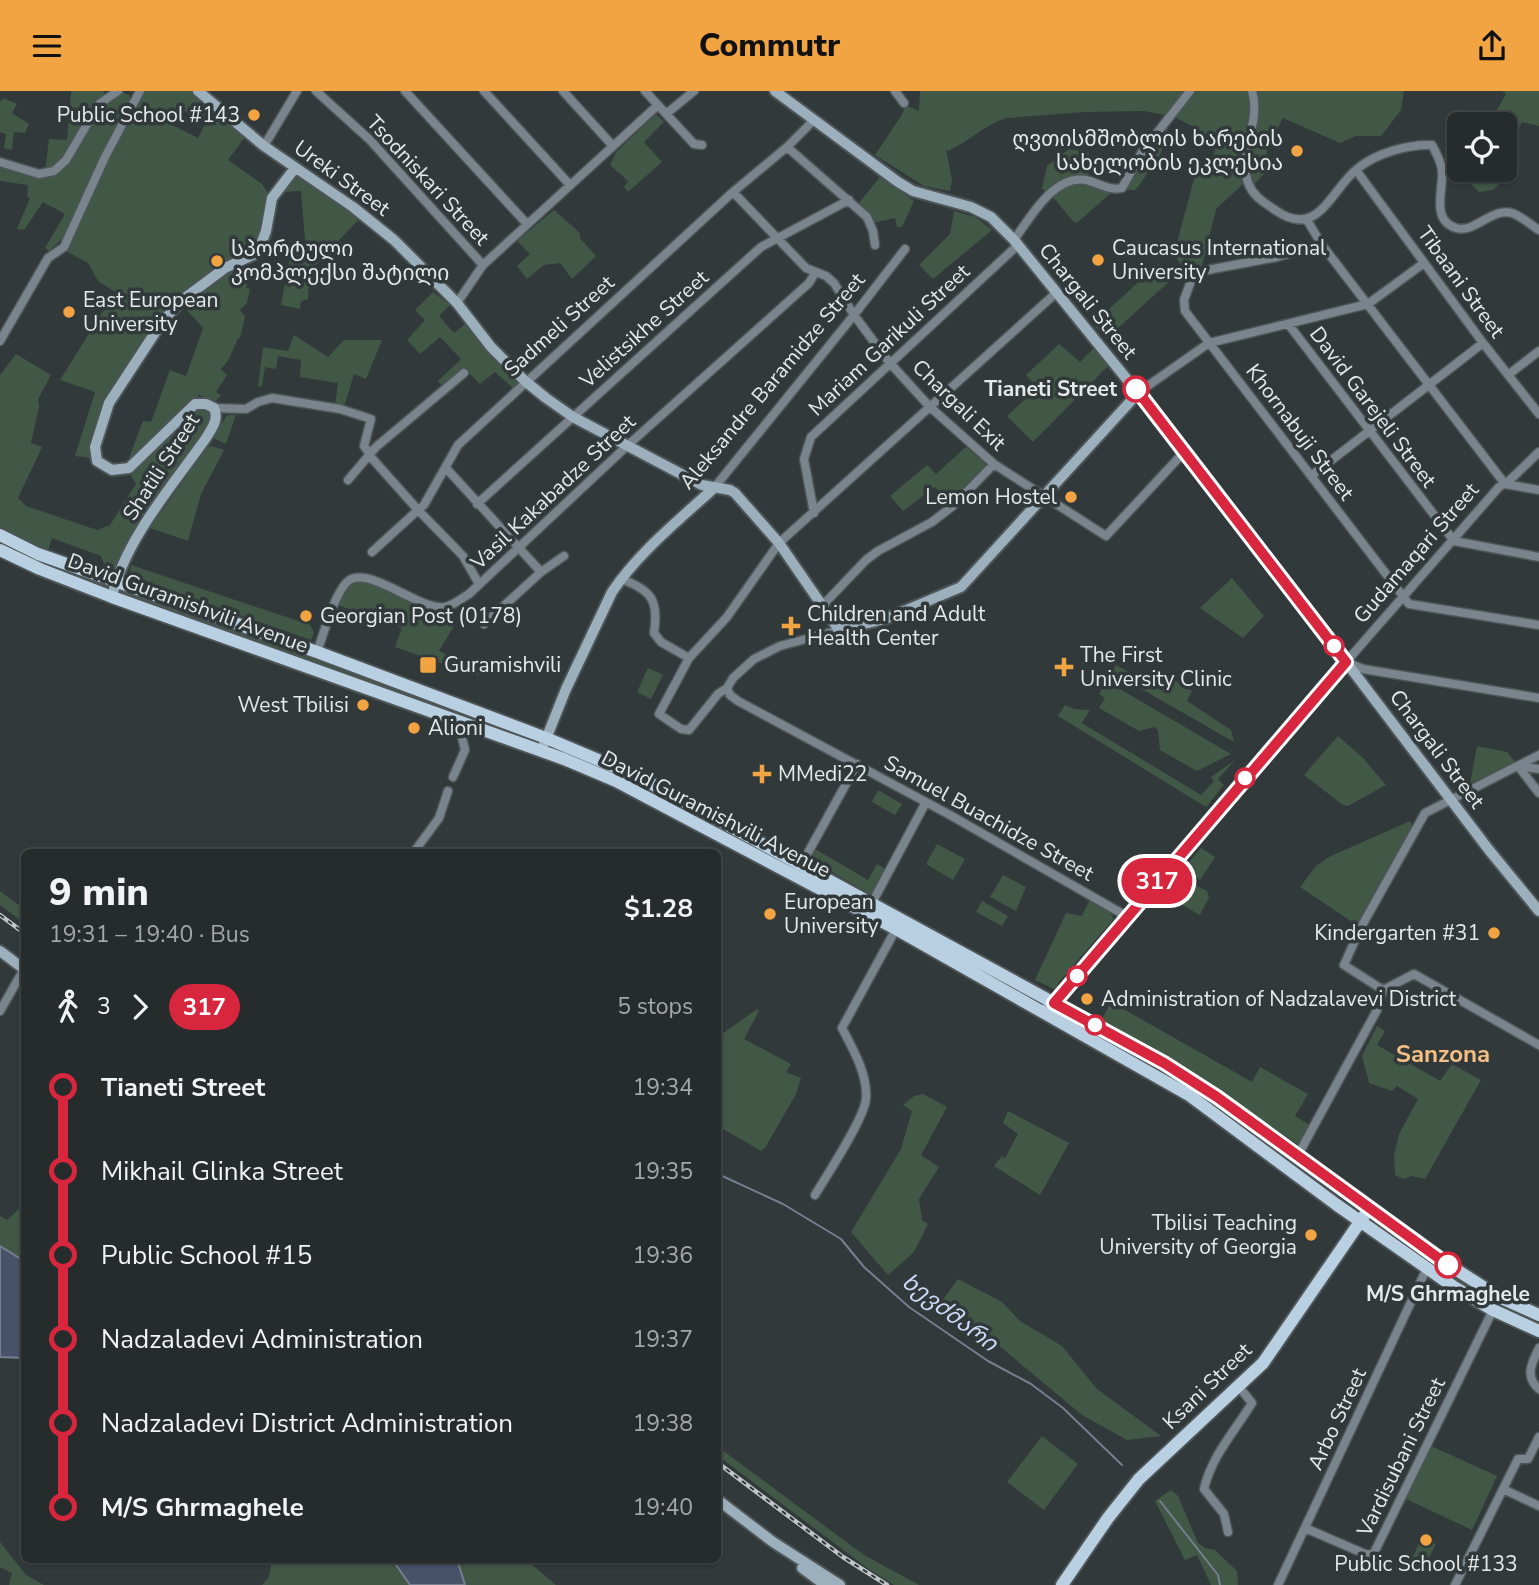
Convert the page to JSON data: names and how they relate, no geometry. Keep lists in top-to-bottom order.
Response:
{
  "streets": {
    "main road": ["David Guramishvili Avenue", "Ksani Street"],
    "street": [
      "Ureki Street",
      "Tsodniskari Street",
      "Tibaani Street",
      "Chargali Street",
      "Sadmeli Street",
      "Velistsikhe Street",
      "Mariam Garikuli Street",
      "Aleksandre Baramidze Street",
      "Chargali Exit",
      "David Garejeli Street",
      "Khornabuji Street",
      "Shatili Street",
      "Vasil Kakabadze Street",
      "Gudamaqari Street",
      "Samuel Buachidze Street",
      "Arbo Street",
      "Vardisubani Street"
    ]
  },
  "crossings": [
    ["Ureki Street", "Sadmeli Street"],
    ["Ureki Street", "Velistsikhe Street"],
    ["Ureki Street", "Aleksandre Baramidze Street"],
    ["Ureki Street", "Shatili Street"],
    ["Ureki Street", "Vasil Kakabadze Street"],
    ["Chargali Street", "Sadmeli Street"],
    ["Chargali Street", "Mariam Garikuli Street"],
    ["Chargali Street", "Chargali Exit"],
    ["Chargali Street", "Gudamaqari Street"],
    ["Sadmeli Street", "Chargali Exit"],
    ["Velistsikhe Street", "Chargali Exit"],
    ["Mariam Garikuli Street", "Chargali Exit"],
    ["Aleksandre Baramidze Street", "Chargali Exit"],
    ["Aleksandre Baramidze Street", "David Guramishvili Avenue"],
    ["Chargali Exit", "Vasil Kakabadze Street"],
    ["David Garejeli Street", "Gudamaqari Street"],
    ["Khornabuji Street", "Gudamaqari Street"],
    ["Shatili Street", "David Guramishvili Avenue"],
    ["Vasil Kakabadze Street", "David Guramishvili Avenue"],
    ["Gudamaqari Street", "David Guramishvili Avenue"],
    ["Gudamaqari Street", "Samuel Buachidze Street"],
    ["David Guramishvili Avenue", "Ksani Street"],
    ["David Guramishvili Avenue", "Arbo Street"],
    ["David Guramishvili Avenue", "Vardisubani Street"],
    ["Arbo Street", "Vardisubani Street"]
  ],
  "districts": ["Sanzona"],
  "water": ["ხევძმარი"],
  "places": {
    "other": [
      "Public School #143",
      "ღვთისმშობლის ხარების სახელობის ეკლესია",
      "Caucasus International University",
      "სპორტული კომპლექსი შატილი",
      "East European University",
      "Tianeti Street",
      "Lemon Hostel",
      "Georgian Post (0178)",
      "West Tbilisi",
      "Alioni",
      "European University",
      "Kindergarten #31",
      "Administration of Nadzalavevi District",
      "Tbilisi Teaching University of Georgia",
      "M/S Ghrmaghele",
      "Public School #133"
    ],
    "health": ["Children and Adult Health Center", "The First University Clinic", "MMedi22"],
    "transit": ["Guramishvili"]
  },
  "lines": ["bus line 317"],
  "page": {
    "header": "Commutr",
    "on_map": "317",
    "heading": ["9 min", "19:31 – 19:40 · Bus", "$1.28"],
    "legs": ["3", "317", "5 stops"],
    "list": [
      {
        "name": "Tianeti Street",
        "value": "19:34"
      },
      {
        "name": "Mikhail Glinka Street",
        "value": "19:35"
      },
      {
        "name": "Public School #15",
        "value": "19:36"
      },
      {
        "name": "Nadzaladevi Administration",
        "value": "19:37"
      },
      {
        "name": "Nadzaladevi District Administration",
        "value": "19:38"
      },
      {
        "name": "M/S Ghrmaghele",
        "value": "19:40"
      }
    ]
  }
}
